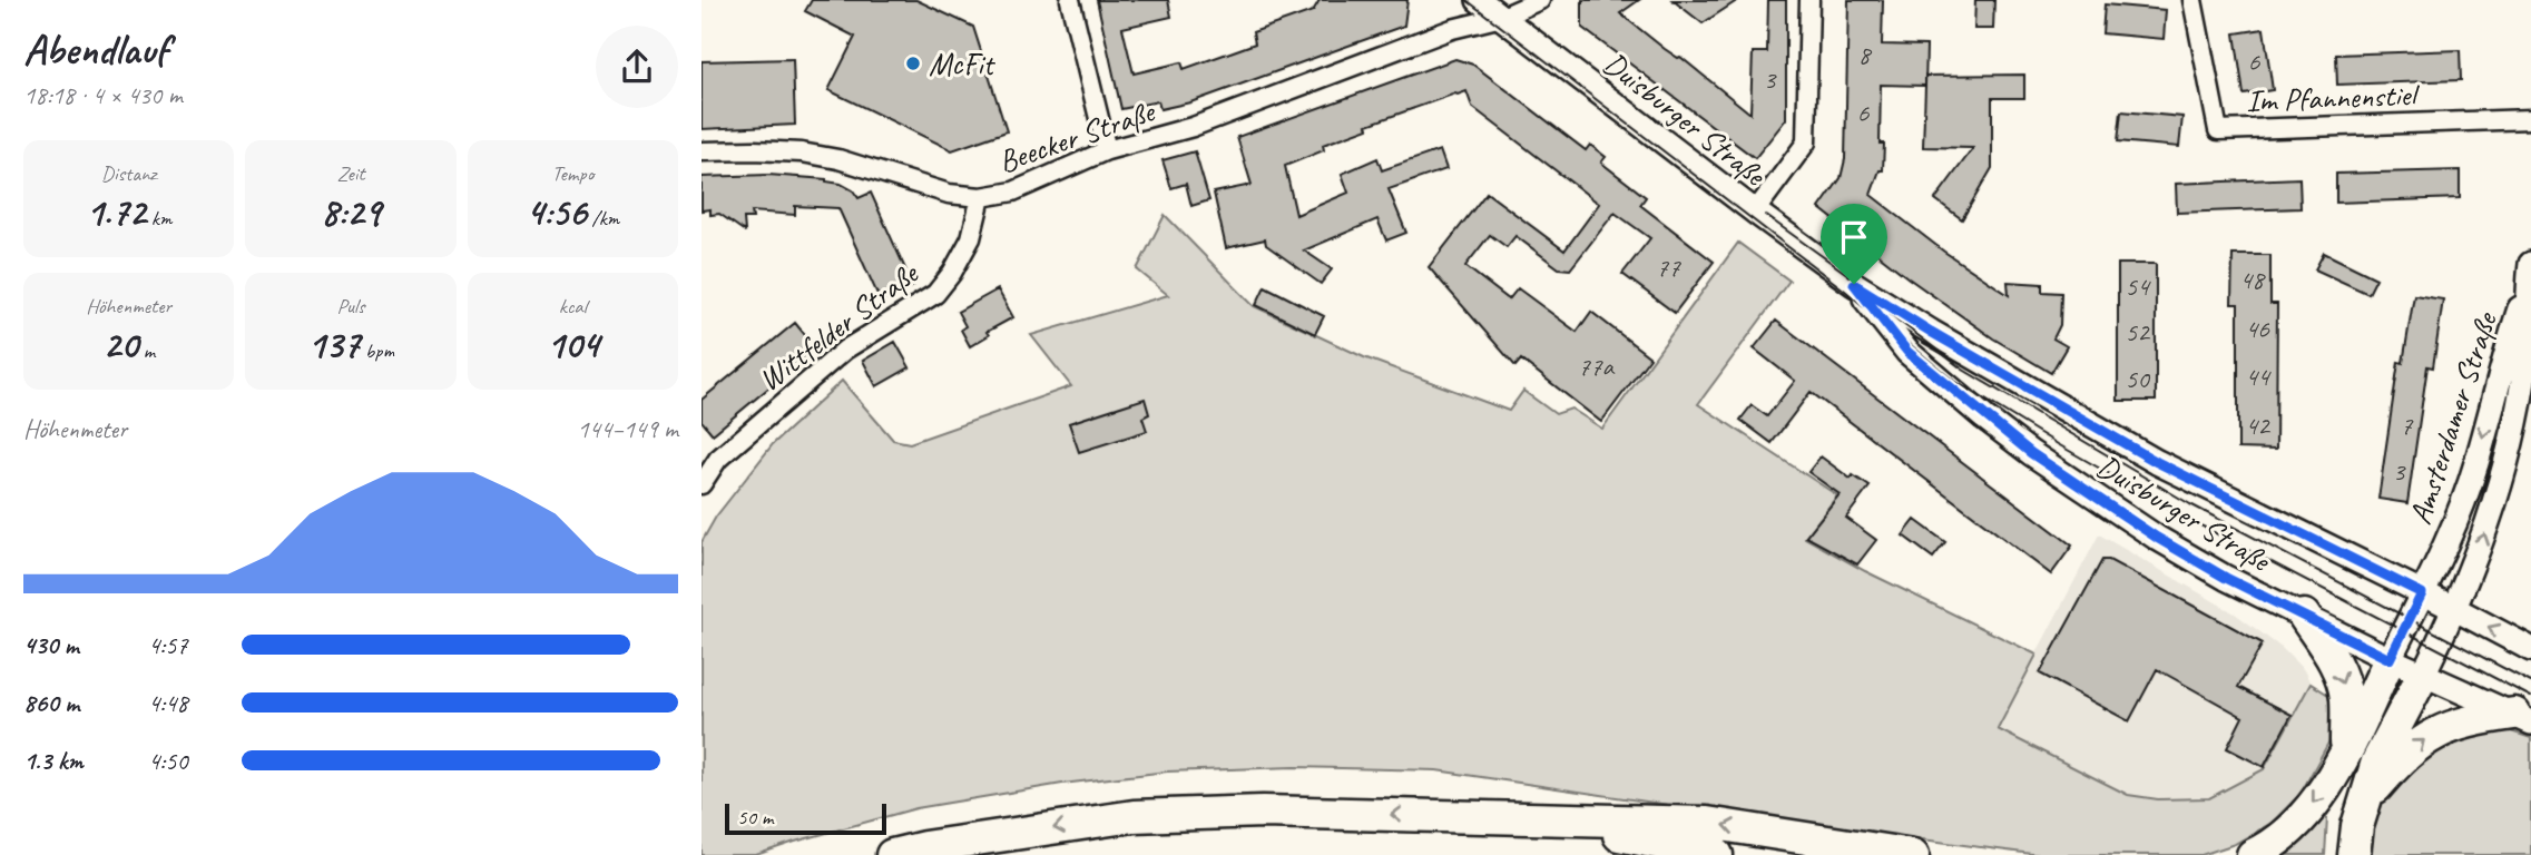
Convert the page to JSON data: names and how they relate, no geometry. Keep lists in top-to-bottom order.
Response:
{
  "streets": {
    "main road": ["Duisburger Straße", "Amsterdamer Straße"],
    "street": ["Im Pfannenstiel", "Beecker Straße", "Wittfelder Straße"]
  },
  "crossings": [
    ["Duisburger Straße", "Beecker Straße"],
    ["Duisburger Straße", "Amsterdamer Straße"],
    ["Beecker Straße", "Wittfelder Straße"]
  ],
  "places": ["McFit"],
  "house_numbers": [
    "8",
    "6",
    "3",
    "6",
    "77",
    "48",
    "54",
    "46",
    "52",
    "77a",
    "44",
    "50",
    "42",
    "7",
    "3"
  ],
  "scale_bar": "50 m",
  "page": {
    "heading": ["Abendlauf", "18:18 · 4 × 430 m"],
    "stats": [
      ["Distanz", "1.72 km"],
      ["Zeit", "8:29"],
      ["Tempo", "4:56 /km"],
      ["Höhenmeter", "20 m"],
      ["Puls", "137 bpm"],
      ["kcal", "104"]
    ],
    "chart": ["Höhenmeter", "144–149 m"],
    "list": [
      {
        "name": "430 m",
        "note": "4:57"
      },
      {
        "name": "860 m",
        "note": "4:48"
      },
      {
        "name": "1.3 km",
        "note": "4:50"
      }
    ],
    "scale": "50 m"
  }
}
